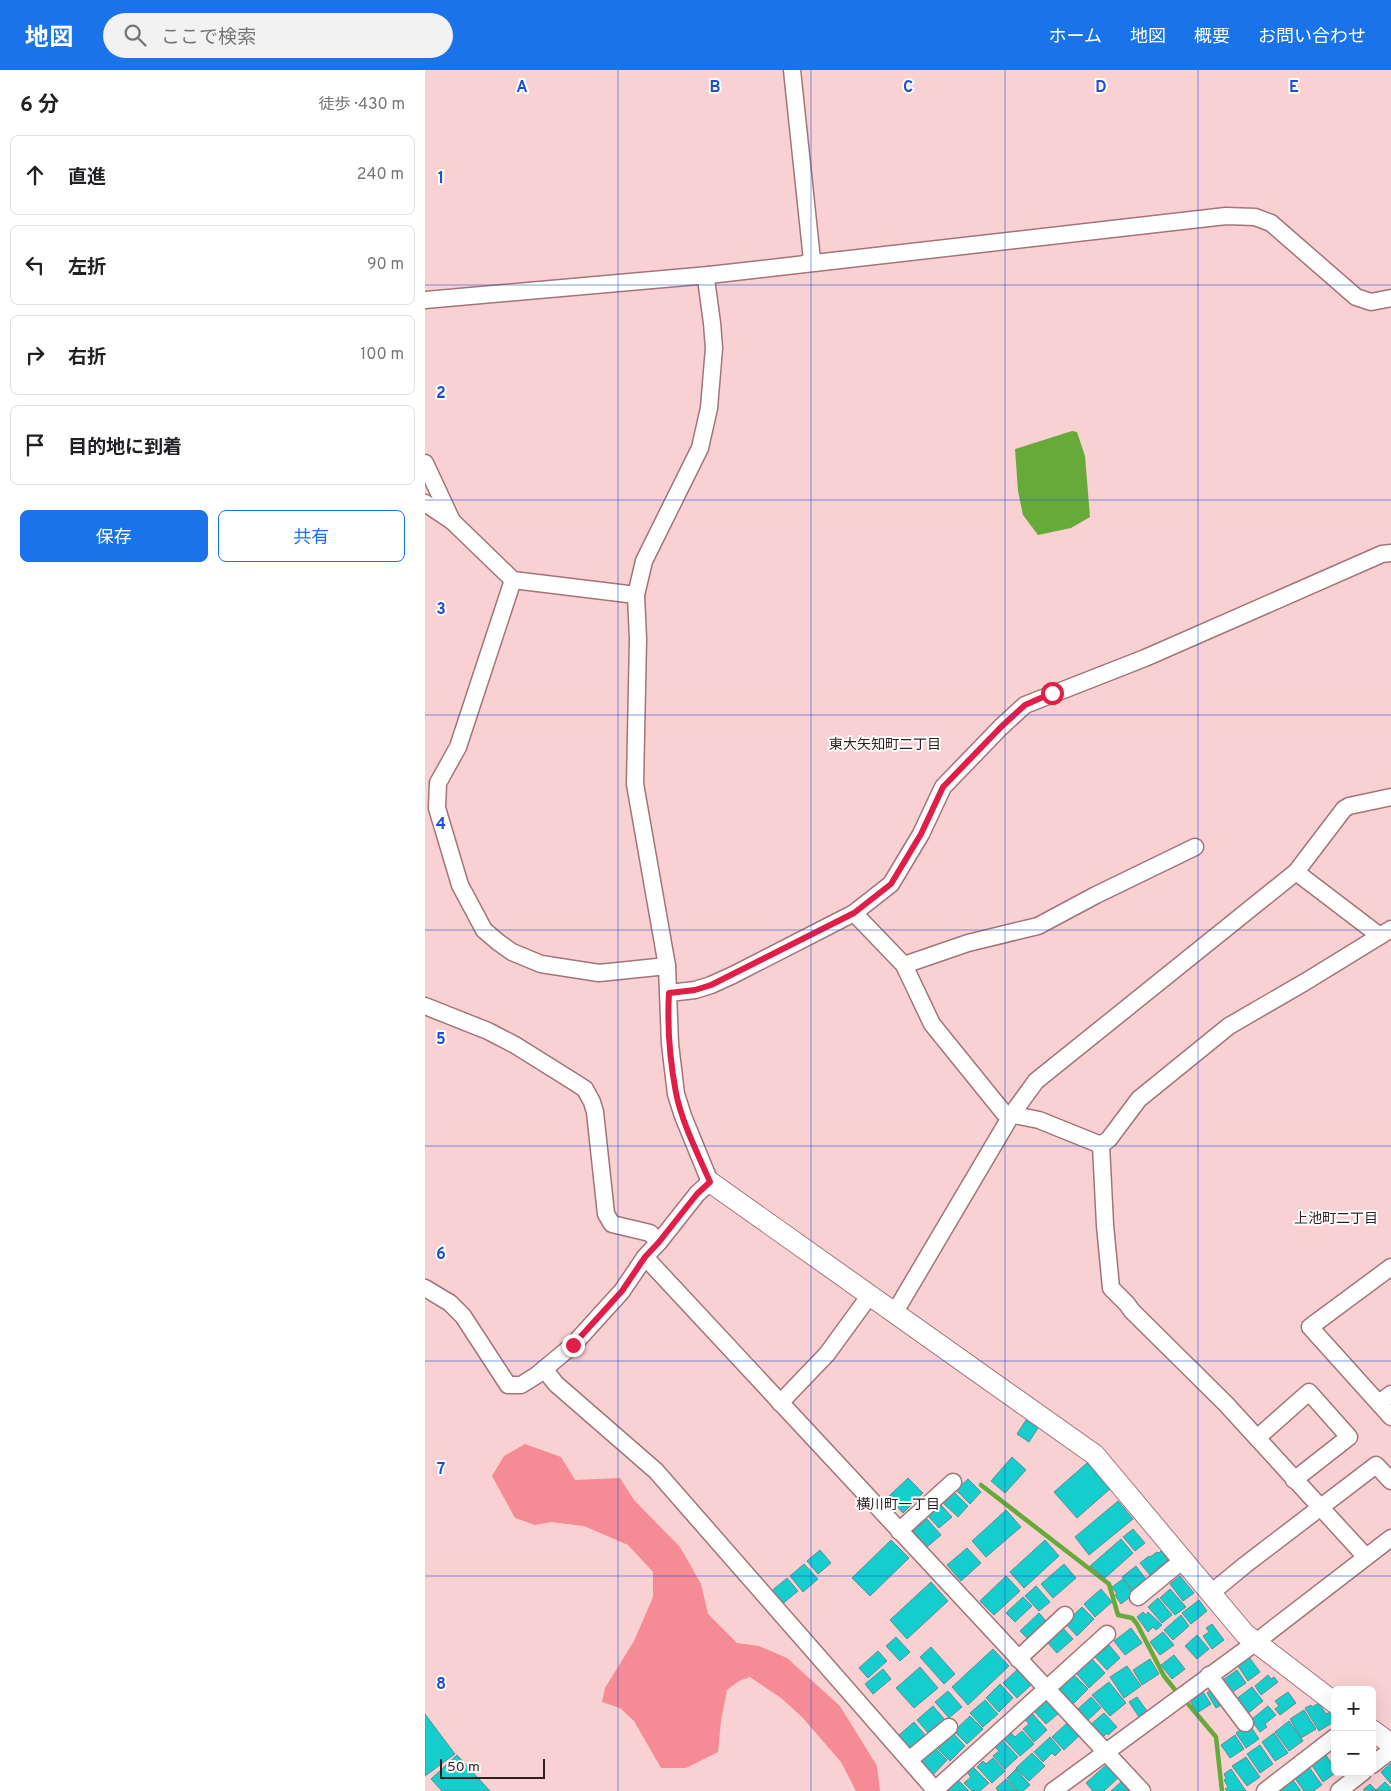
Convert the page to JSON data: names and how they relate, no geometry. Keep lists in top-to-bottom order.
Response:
{
  "districts": ["東大矢知町二丁目", "上池町二丁目", "横川町一丁目"],
  "scale_bar": "50 m",
  "page": {
    "header": "地図",
    "search": "ここで検索",
    "nav": [
      "ホーム",
      "地図",
      "概要",
      "お問い合わせ"
    ],
    "heading": ["6 分", "徒歩 · 430 m"],
    "list": [
      ["直進", "240 m"],
      ["左折", "90 m"],
      ["右折", "100 m"],
      "目的地に到着"
    ],
    "buttons": ["保存", "共有"],
    "map_buttons": ["+", "−"],
    "scale": "50 m"
  },
  "grid": {
    "columns": [
      "A",
      "B",
      "C",
      "D",
      "E"
    ],
    "rows": [
      "1",
      "2",
      "3",
      "4",
      "5",
      "6",
      "7",
      "8"
    ]
  }
}
